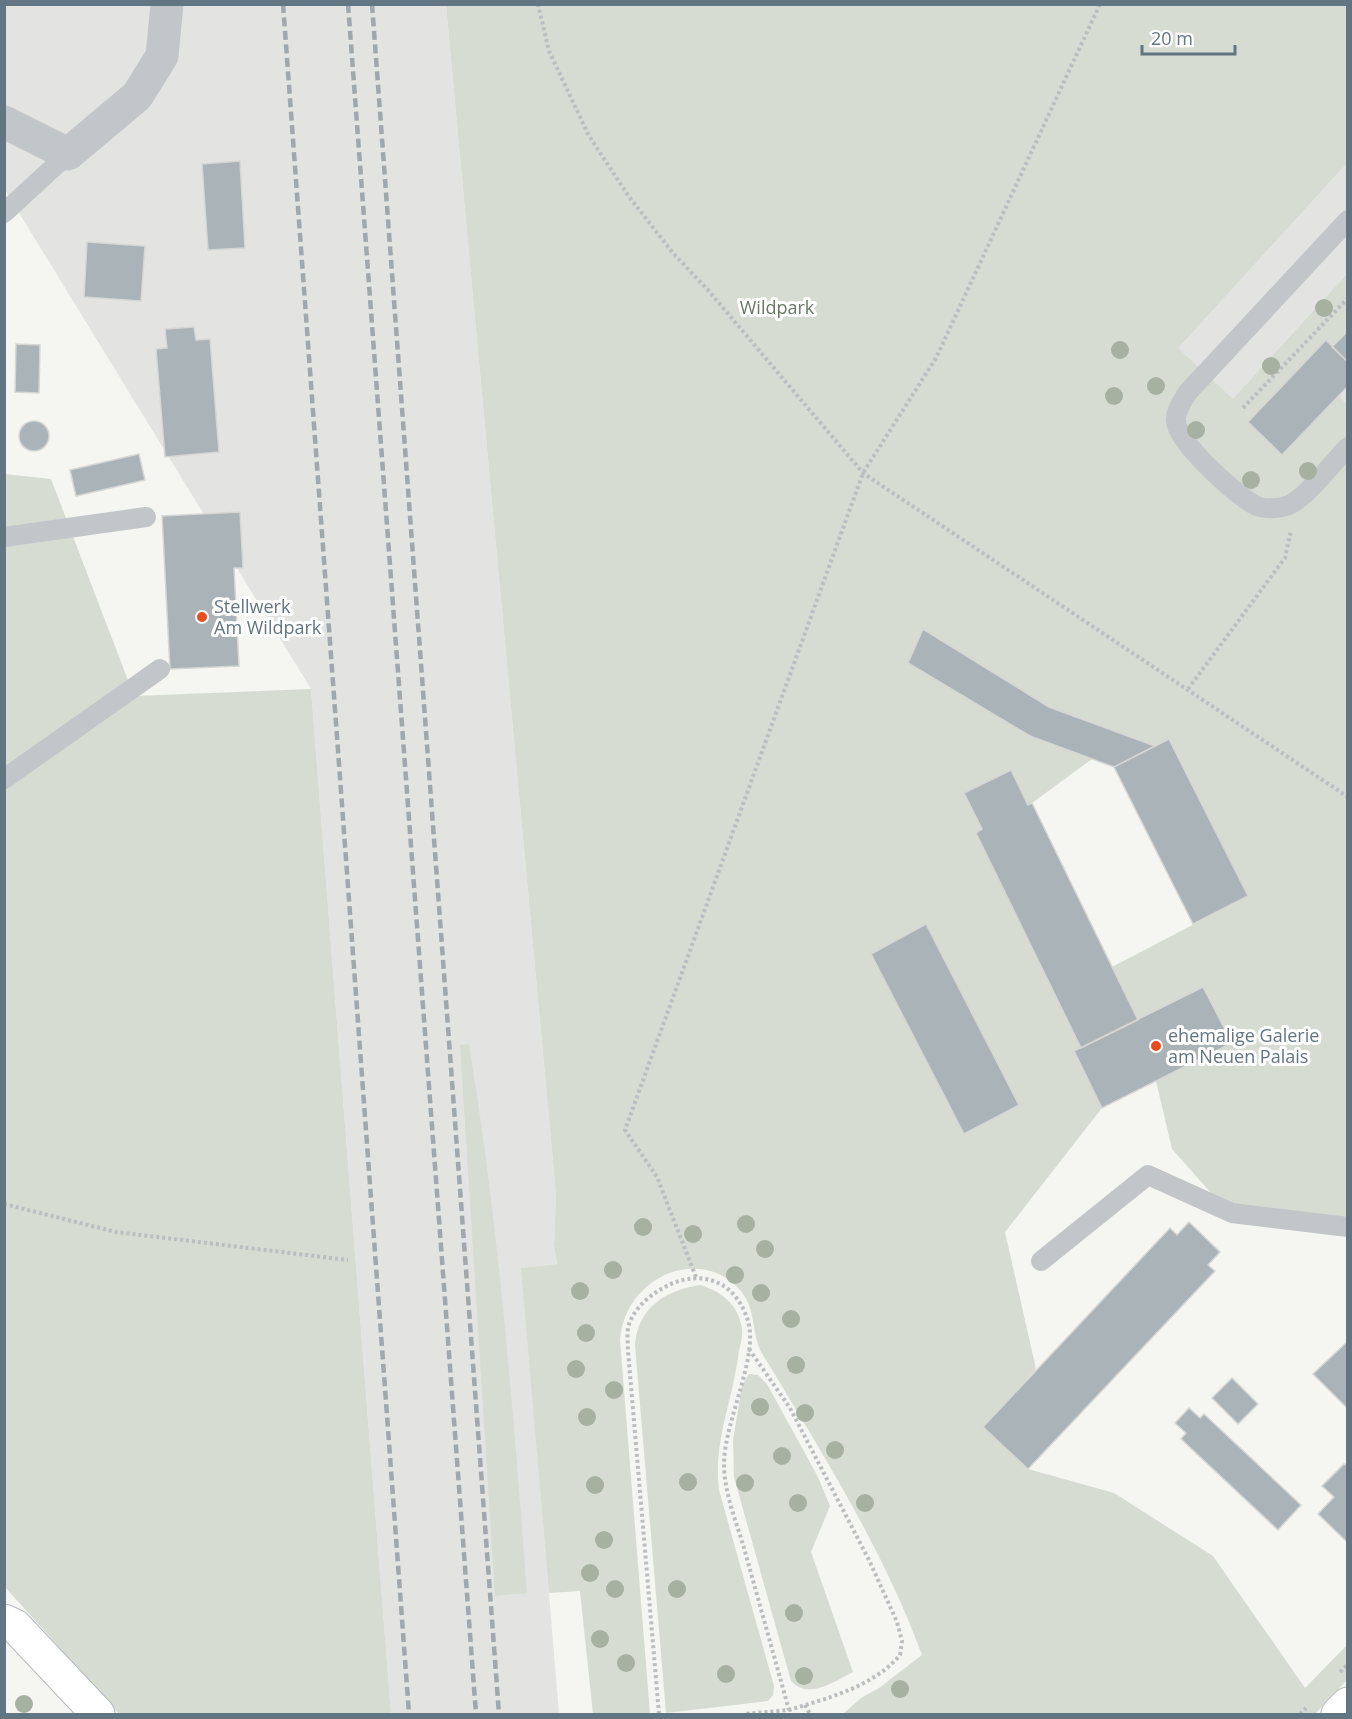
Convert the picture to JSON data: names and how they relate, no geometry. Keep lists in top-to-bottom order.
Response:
{
  "parks": ["Wildpark"],
  "places": ["Stellwerk Am Wildpark", "ehemalige Galerie am Neuen Palais"],
  "scale_bar": "20 m"
}
